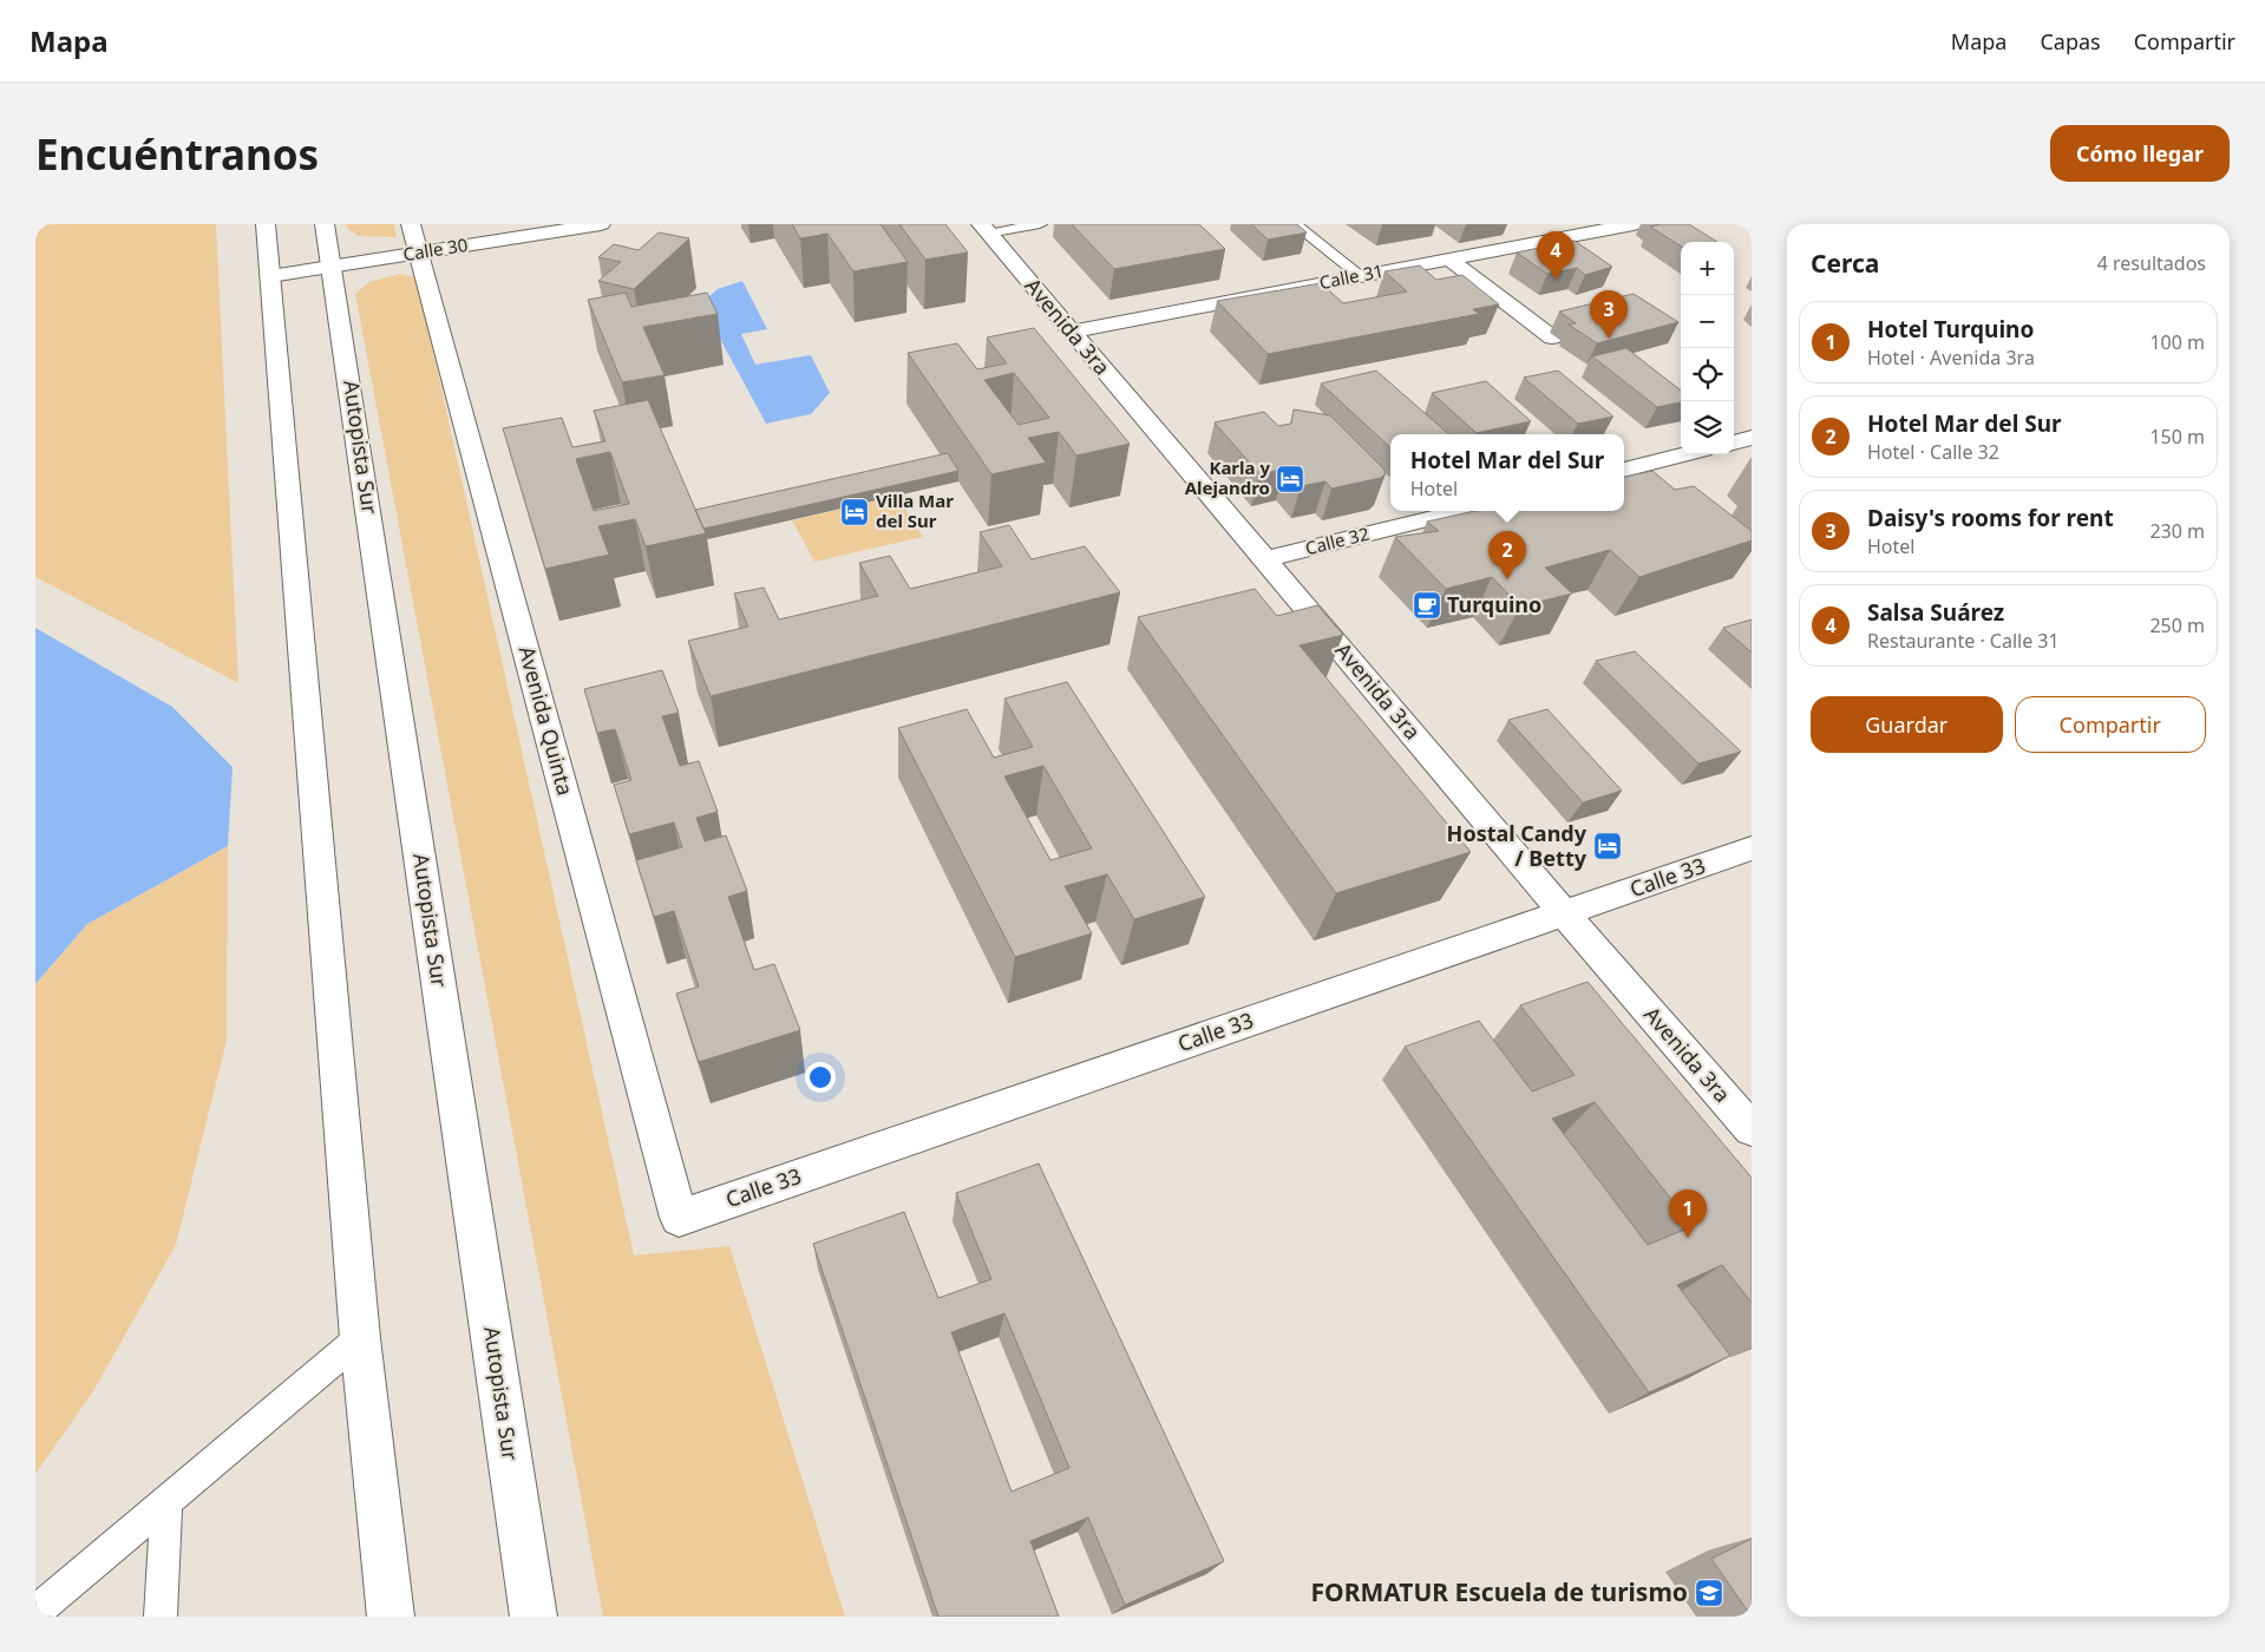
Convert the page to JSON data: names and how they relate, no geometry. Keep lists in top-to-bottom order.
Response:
{
  "streets": {
    "main road": [
      "Calle 30",
      "Calle 31",
      "Avenida 3ra",
      "Autopista Sur",
      "Calle 32",
      "Avenida Quinta",
      "Calle 33"
    ]
  },
  "crossings": [
    ["Calle 30", "Autopista Sur"],
    ["Calle 30", "Avenida Quinta"],
    ["Calle 31", "Avenida 3ra"],
    ["Avenida 3ra", "Calle 32"],
    ["Avenida 3ra", "Calle 33"],
    ["Avenida Quinta", "Calle 33"]
  ],
  "places": {
    "hotel": ["Karla y Alejandro", "Villa Mar del Sur", "Hostal Candy / Betty"],
    "cafe": ["Turquino"],
    "school or university": ["FORMATUR Escuela de turismo"]
  },
  "page": {
    "header": "Mapa",
    "nav": ["Mapa", "Capas", "Compartir"],
    "buttons": [
      "Cómo llegar",
      ["Guardar", "Compartir"]
    ],
    "title": "Encuéntranos",
    "heading": ["Cerca", "4 resultados"],
    "pins": [
      "4",
      "3",
      "2",
      "1"
    ],
    "map_buttons": ["+", "−"],
    "list": [
      {
        "mark": "1",
        "name": "Hotel Turquino",
        "note": "Hotel · Avenida 3ra",
        "value": "100 m"
      },
      {
        "mark": "2",
        "name": "Hotel Mar del Sur",
        "note": "Hotel · Calle 32",
        "value": "150 m"
      },
      {
        "mark": "3",
        "name": "Daisy's rooms for rent",
        "note": "Hotel",
        "value": "230 m"
      },
      {
        "mark": "4",
        "name": "Salsa Suárez",
        "note": "Restaurante · Calle 31",
        "value": "250 m"
      }
    ],
    "popup": ["Hotel Mar del Sur", "Hotel"]
  }
}
